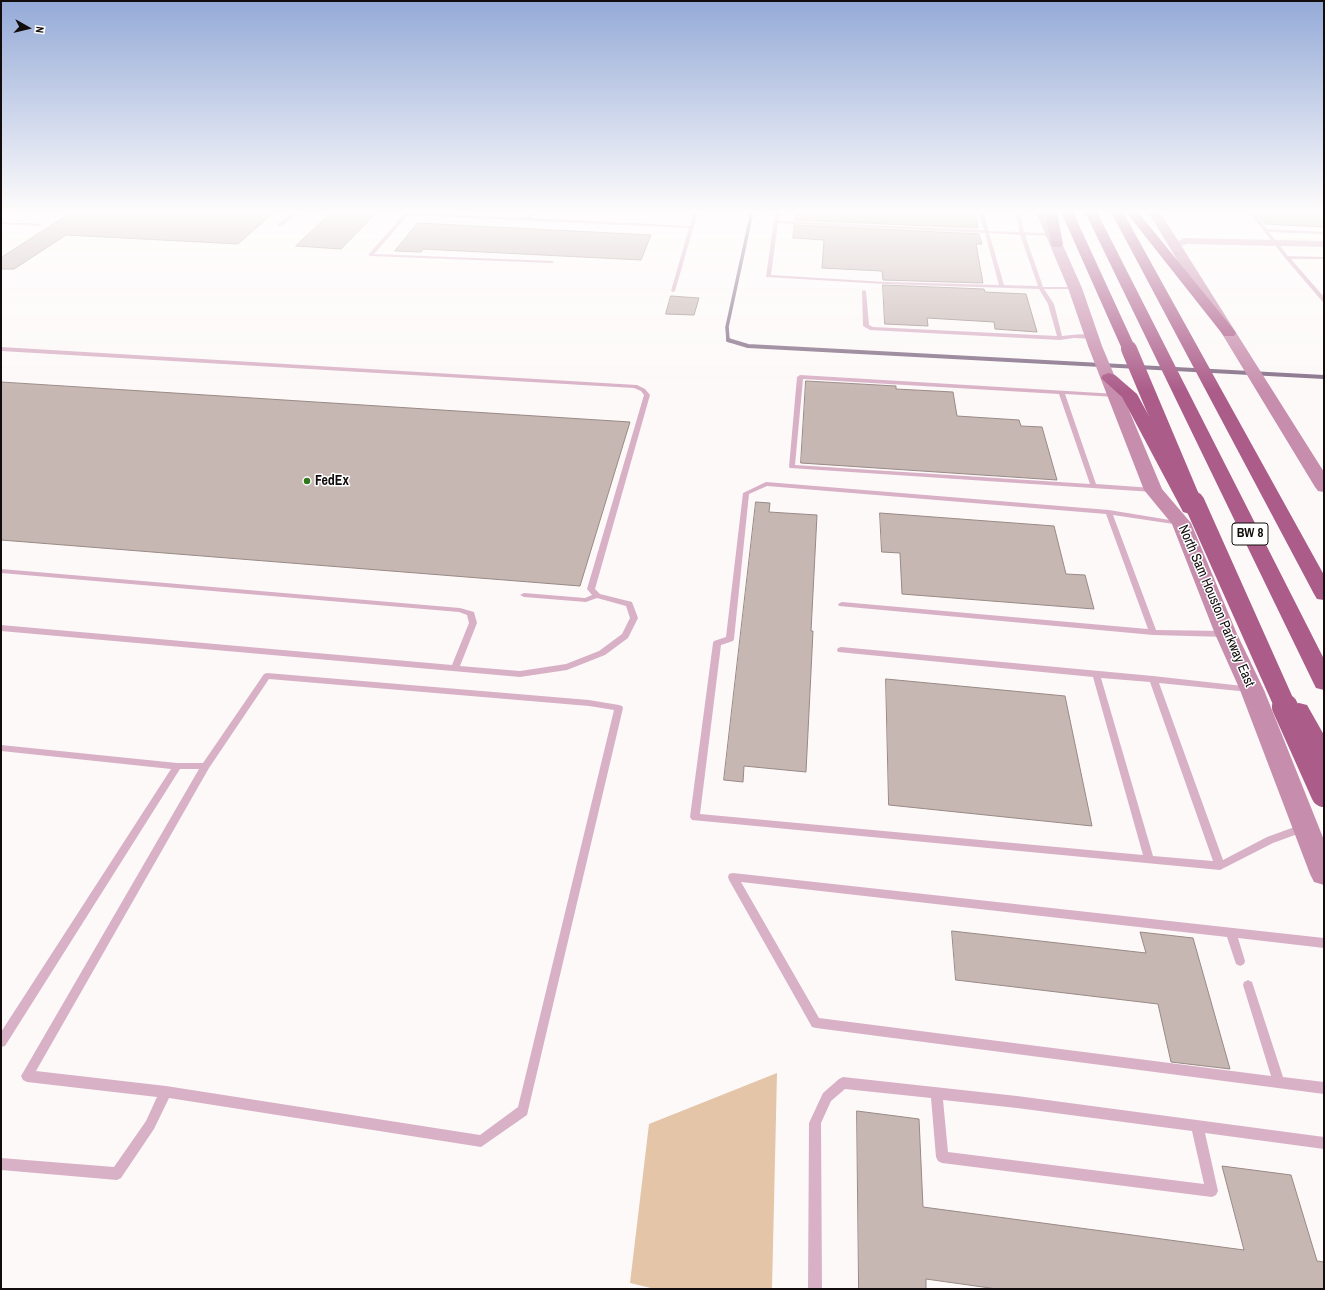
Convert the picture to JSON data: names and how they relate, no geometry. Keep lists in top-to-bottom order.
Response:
{
  "streets": {
    "highway": ["BW 8"],
    "main road": ["North Sam Houston Parkway East"]
  },
  "places": ["FedEx"],
  "north": "right"
}
